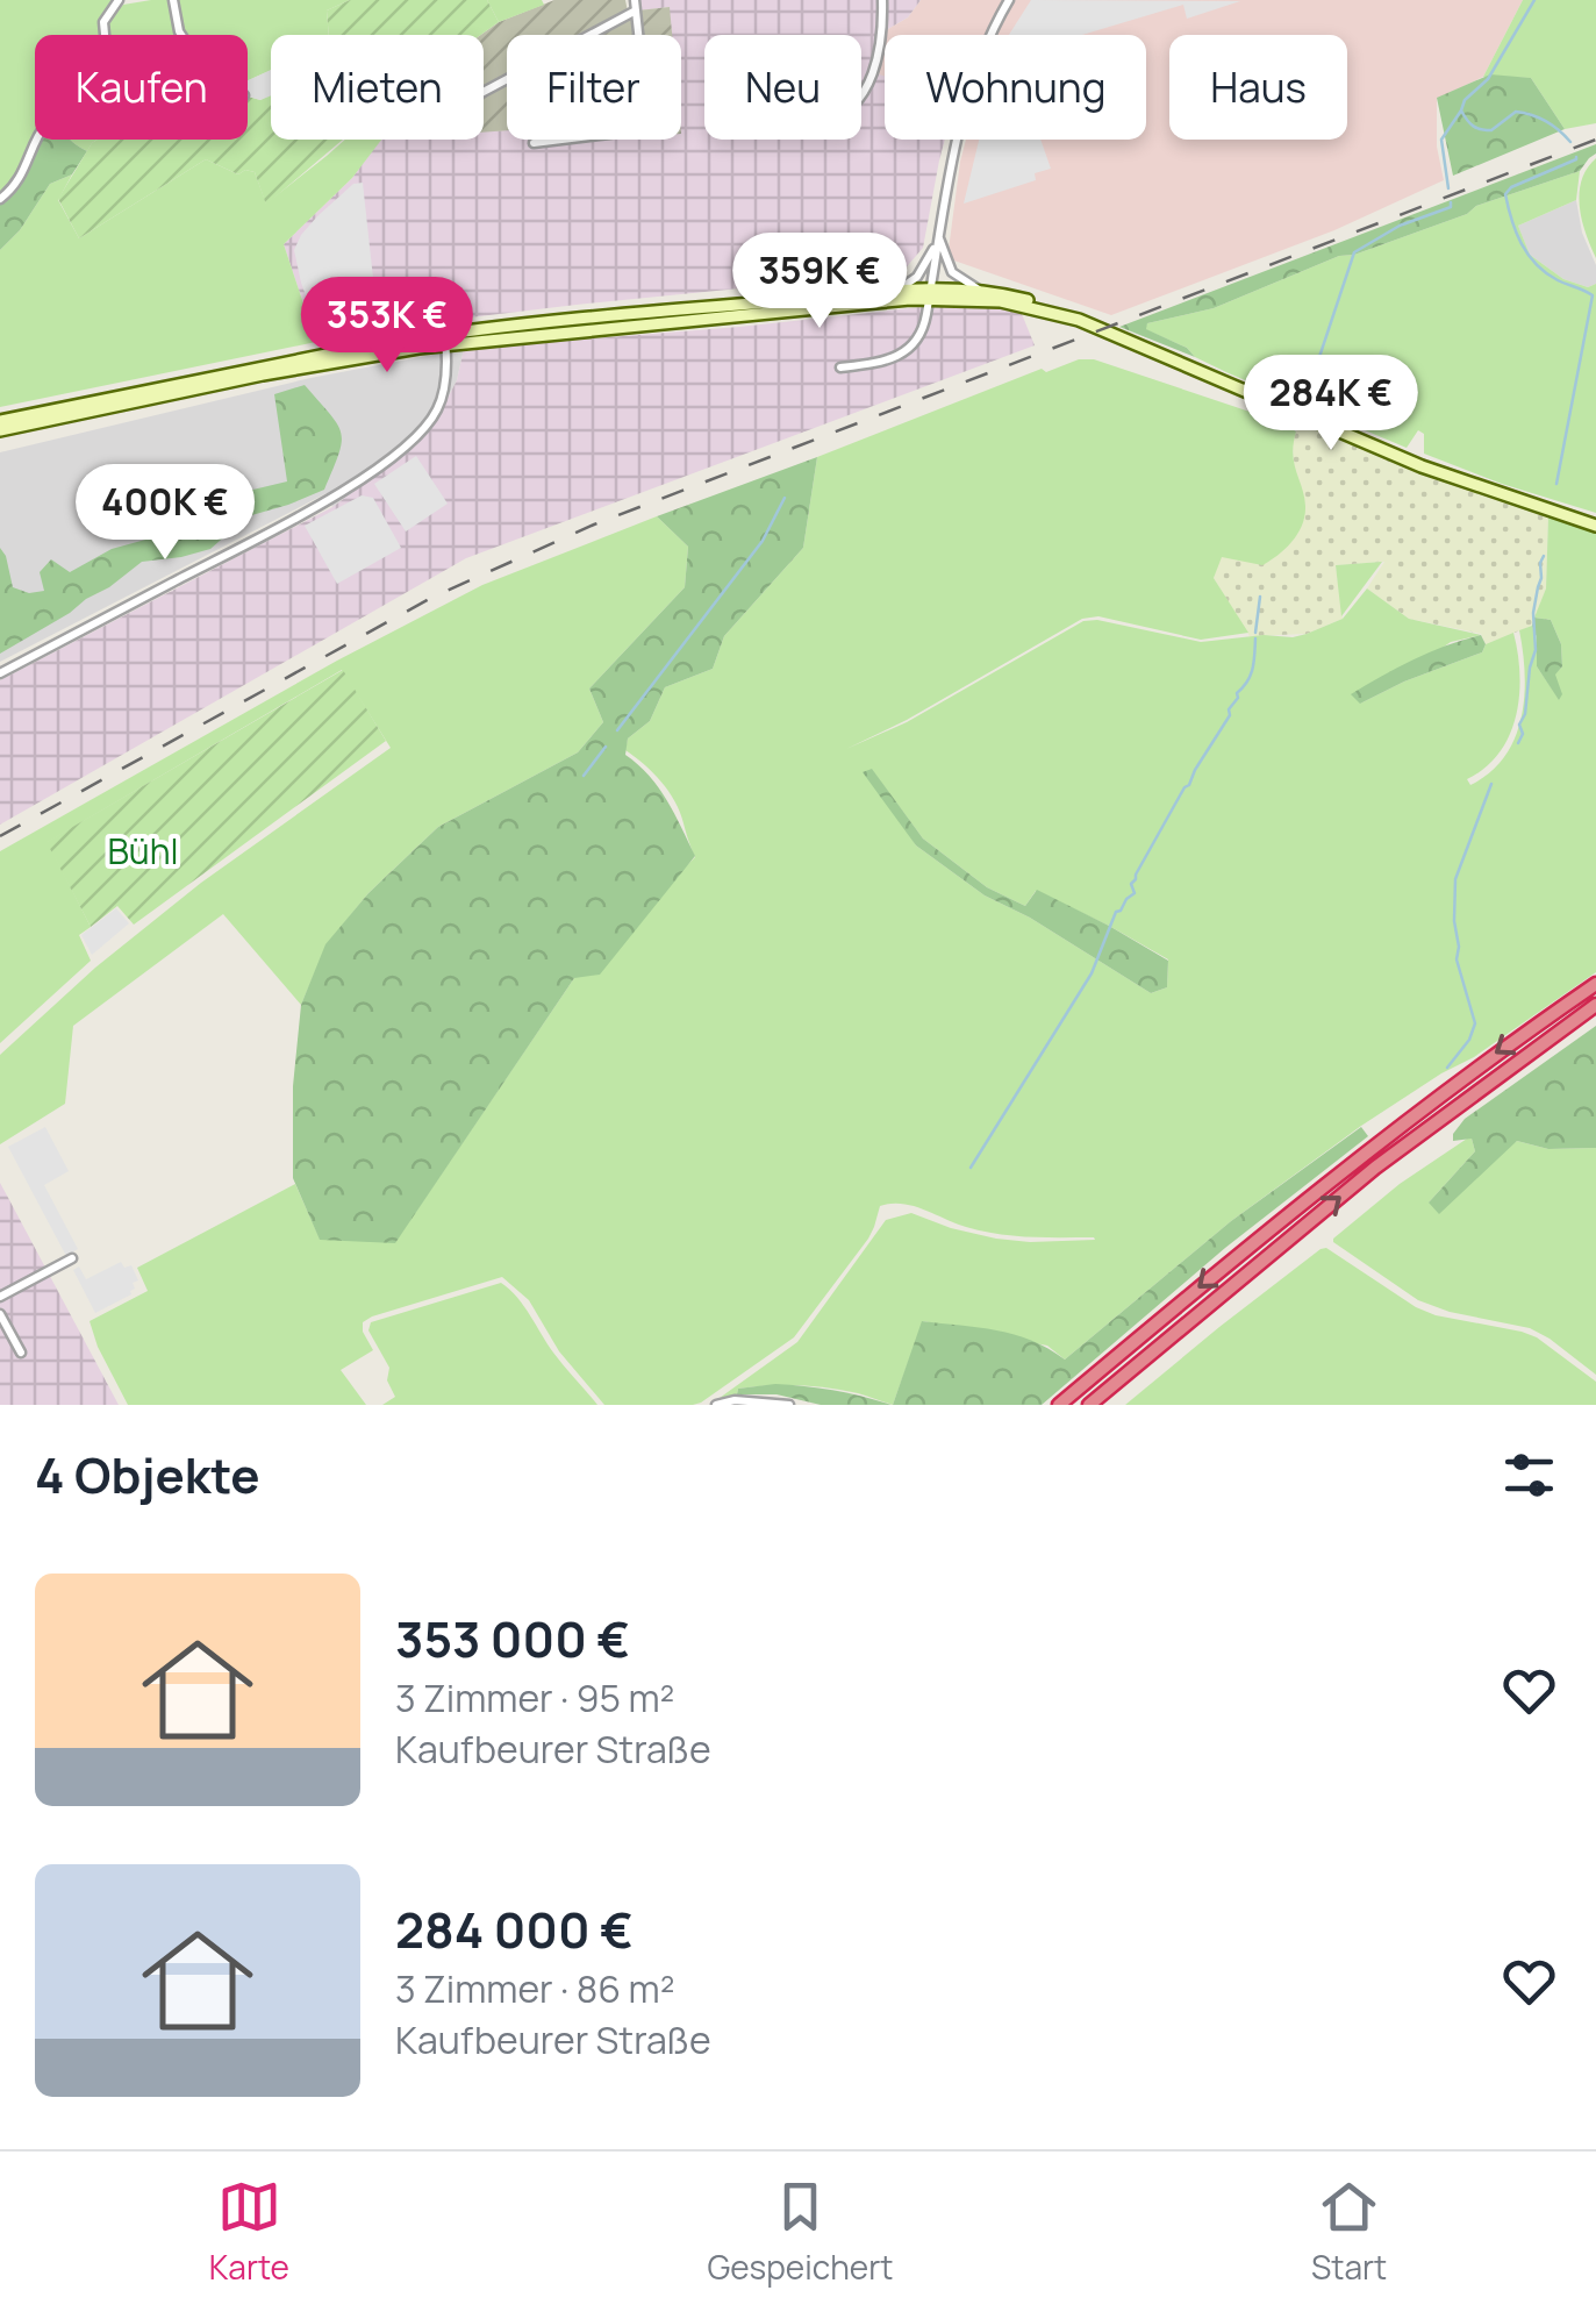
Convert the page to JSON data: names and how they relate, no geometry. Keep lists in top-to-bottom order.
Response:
{
  "parks": ["Bühl"],
  "page": {
    "chip": [
      "Kaufen",
      "Mieten",
      "Filter",
      "Neu",
      "Wohnung",
      "Haus"
    ],
    "price": [
      "359K €",
      "353K €",
      "284K €",
      "400K €"
    ],
    "heading": "4 Objekte",
    "list": [
      {
        "name": "353 000 €",
        "note": "3 Zimmer · 95 m² · Kaufbeurer Straße"
      },
      {
        "name": "284 000 €",
        "note": "3 Zimmer · 86 m² · Kaufbeurer Straße"
      }
    ],
    "tabs": ["Karte", "Gespeichert", "Start"]
  }
}
